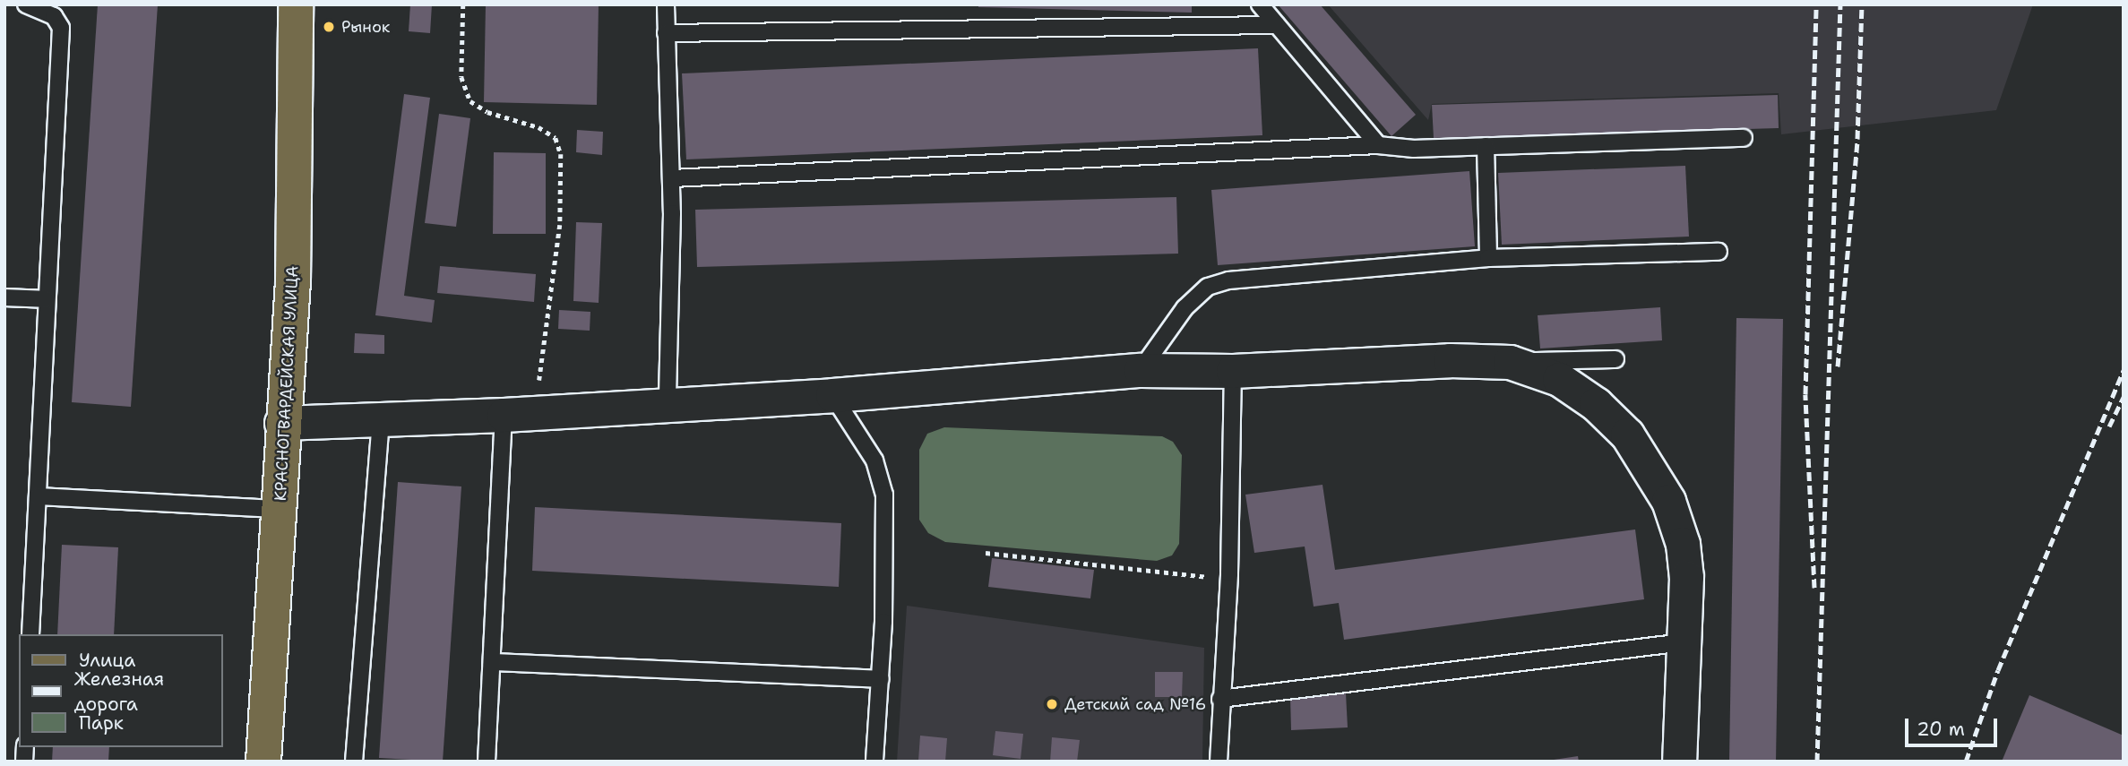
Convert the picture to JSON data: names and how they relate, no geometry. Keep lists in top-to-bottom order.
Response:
{
  "streets": {
    "main road": ["КРАСНОГВАРДЕЙСКАЯ УЛИЦА"]
  },
  "places": ["Рынок", "Детский сад №16"],
  "legend": ["Улица", "Железная дорога", "Парк"],
  "scale_bar": "20 m"
}
